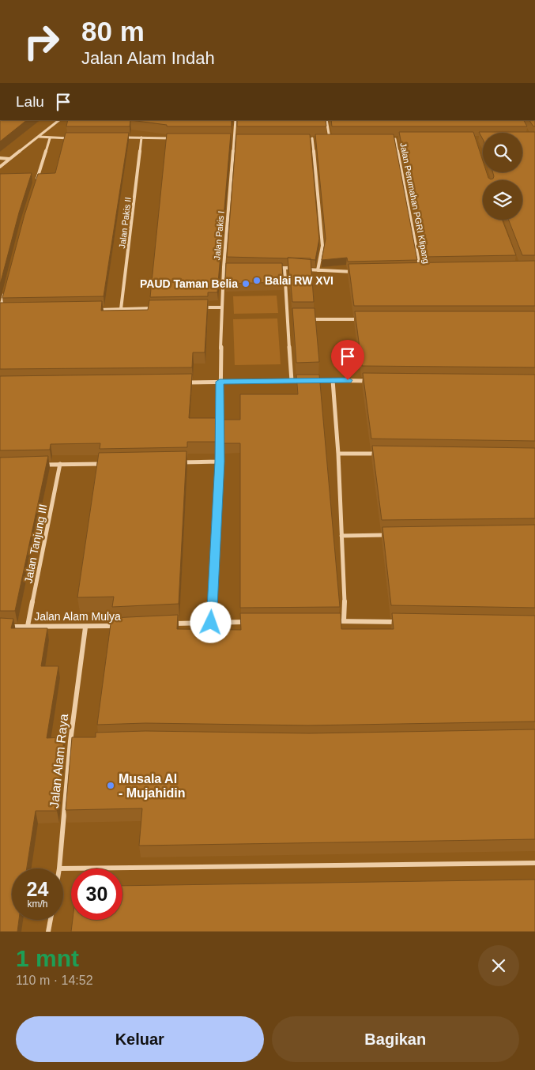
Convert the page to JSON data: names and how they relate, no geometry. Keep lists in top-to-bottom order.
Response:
{
  "streets": {
    "street": [
      "Jalan Perumahan PGRI Klipang",
      "Jalan Pakis II",
      "Jalan Pakis I",
      "Jalan Tanjung III",
      "Jalan Alam Mulya",
      "Jalan Alam Raya"
    ]
  },
  "crossings": [
    ["Jalan Tanjung III", "Jalan Alam Mulya"],
    ["Jalan Alam Mulya", "Jalan Alam Raya"]
  ],
  "places": ["Balai RW XVI", "PAUD Taman Belia", "Musala Al - Mujahidin"],
  "page": {
    "turn": ["80 m", "Jalan Alam Indah"],
    "then": "Lalu",
    "speed": "24 km/h",
    "limit": "30",
    "heading": ["1 mnt", "110 m · 14:52"],
    "buttons": ["Keluar", "Bagikan"]
  }
}
